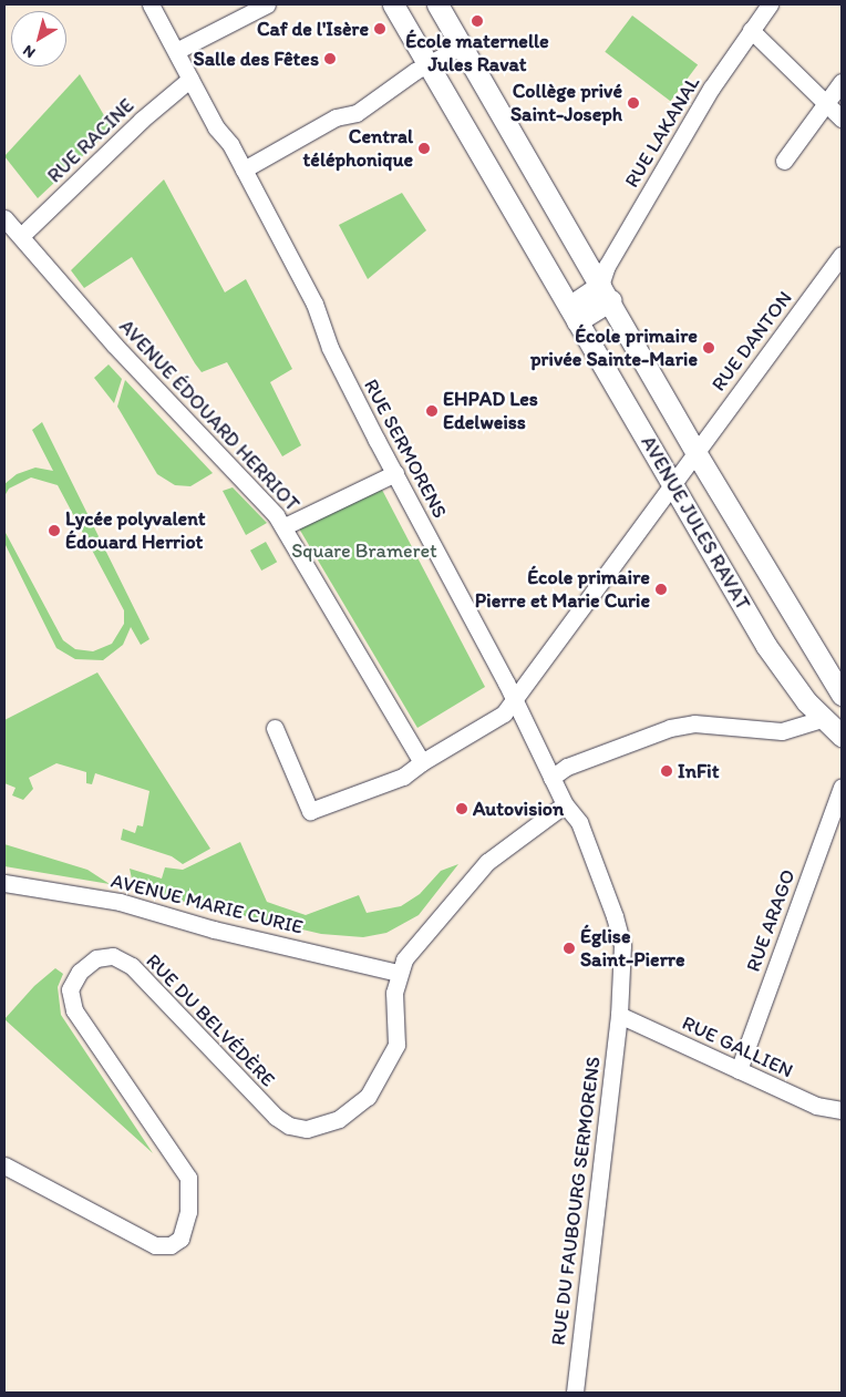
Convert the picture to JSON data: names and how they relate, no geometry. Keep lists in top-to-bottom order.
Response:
{
  "streets": {
    "main road": ["AVENUE JULES RAVAT"],
    "street": [
      "RUE LAKANAL",
      "RUE RACINE",
      "RUE DANTON",
      "AVENUE ÉDOUARD HERRIOT",
      "RUE SERMORENS",
      "AVENUE MARIE CURIE",
      "RUE ARAGO",
      "RUE DU BELVÉDÈRE",
      "RUE GALLIEN",
      "RUE DU FAUBOURG SERMORENS"
    ]
  },
  "crossings": [
    ["RUE LAKANAL", "AVENUE JULES RAVAT"],
    ["RUE RACINE", "AVENUE ÉDOUARD HERRIOT"],
    ["RUE RACINE", "RUE SERMORENS"],
    ["RUE DANTON", "RUE SERMORENS"],
    ["RUE DANTON", "AVENUE JULES RAVAT"],
    ["RUE SERMORENS", "RUE DU BELVÉDÈRE"],
    ["RUE SERMORENS", "RUE GALLIEN"],
    ["RUE SERMORENS", "RUE DU FAUBOURG SERMORENS"],
    ["AVENUE MARIE CURIE", "RUE DU BELVÉDÈRE"],
    ["RUE ARAGO", "RUE GALLIEN"],
    ["RUE GALLIEN", "RUE DU FAUBOURG SERMORENS"]
  ],
  "parks": ["Square Brameret"],
  "places": [
    "École maternelle Jules Ravat",
    "Caf de l'Isère",
    "Salle des Fêtes",
    "Collège privé Saint-Joseph",
    "Central téléphonique",
    "École primaire privée Sainte-Marie",
    "EHPAD Les Edelweiss",
    "Lycée polyvalent Édouard Herriot",
    "École primaire Pierre et Marie Curie",
    "InFit",
    "Autovision",
    "Église Saint-Pierre"
  ],
  "north": "bottom left"
}
